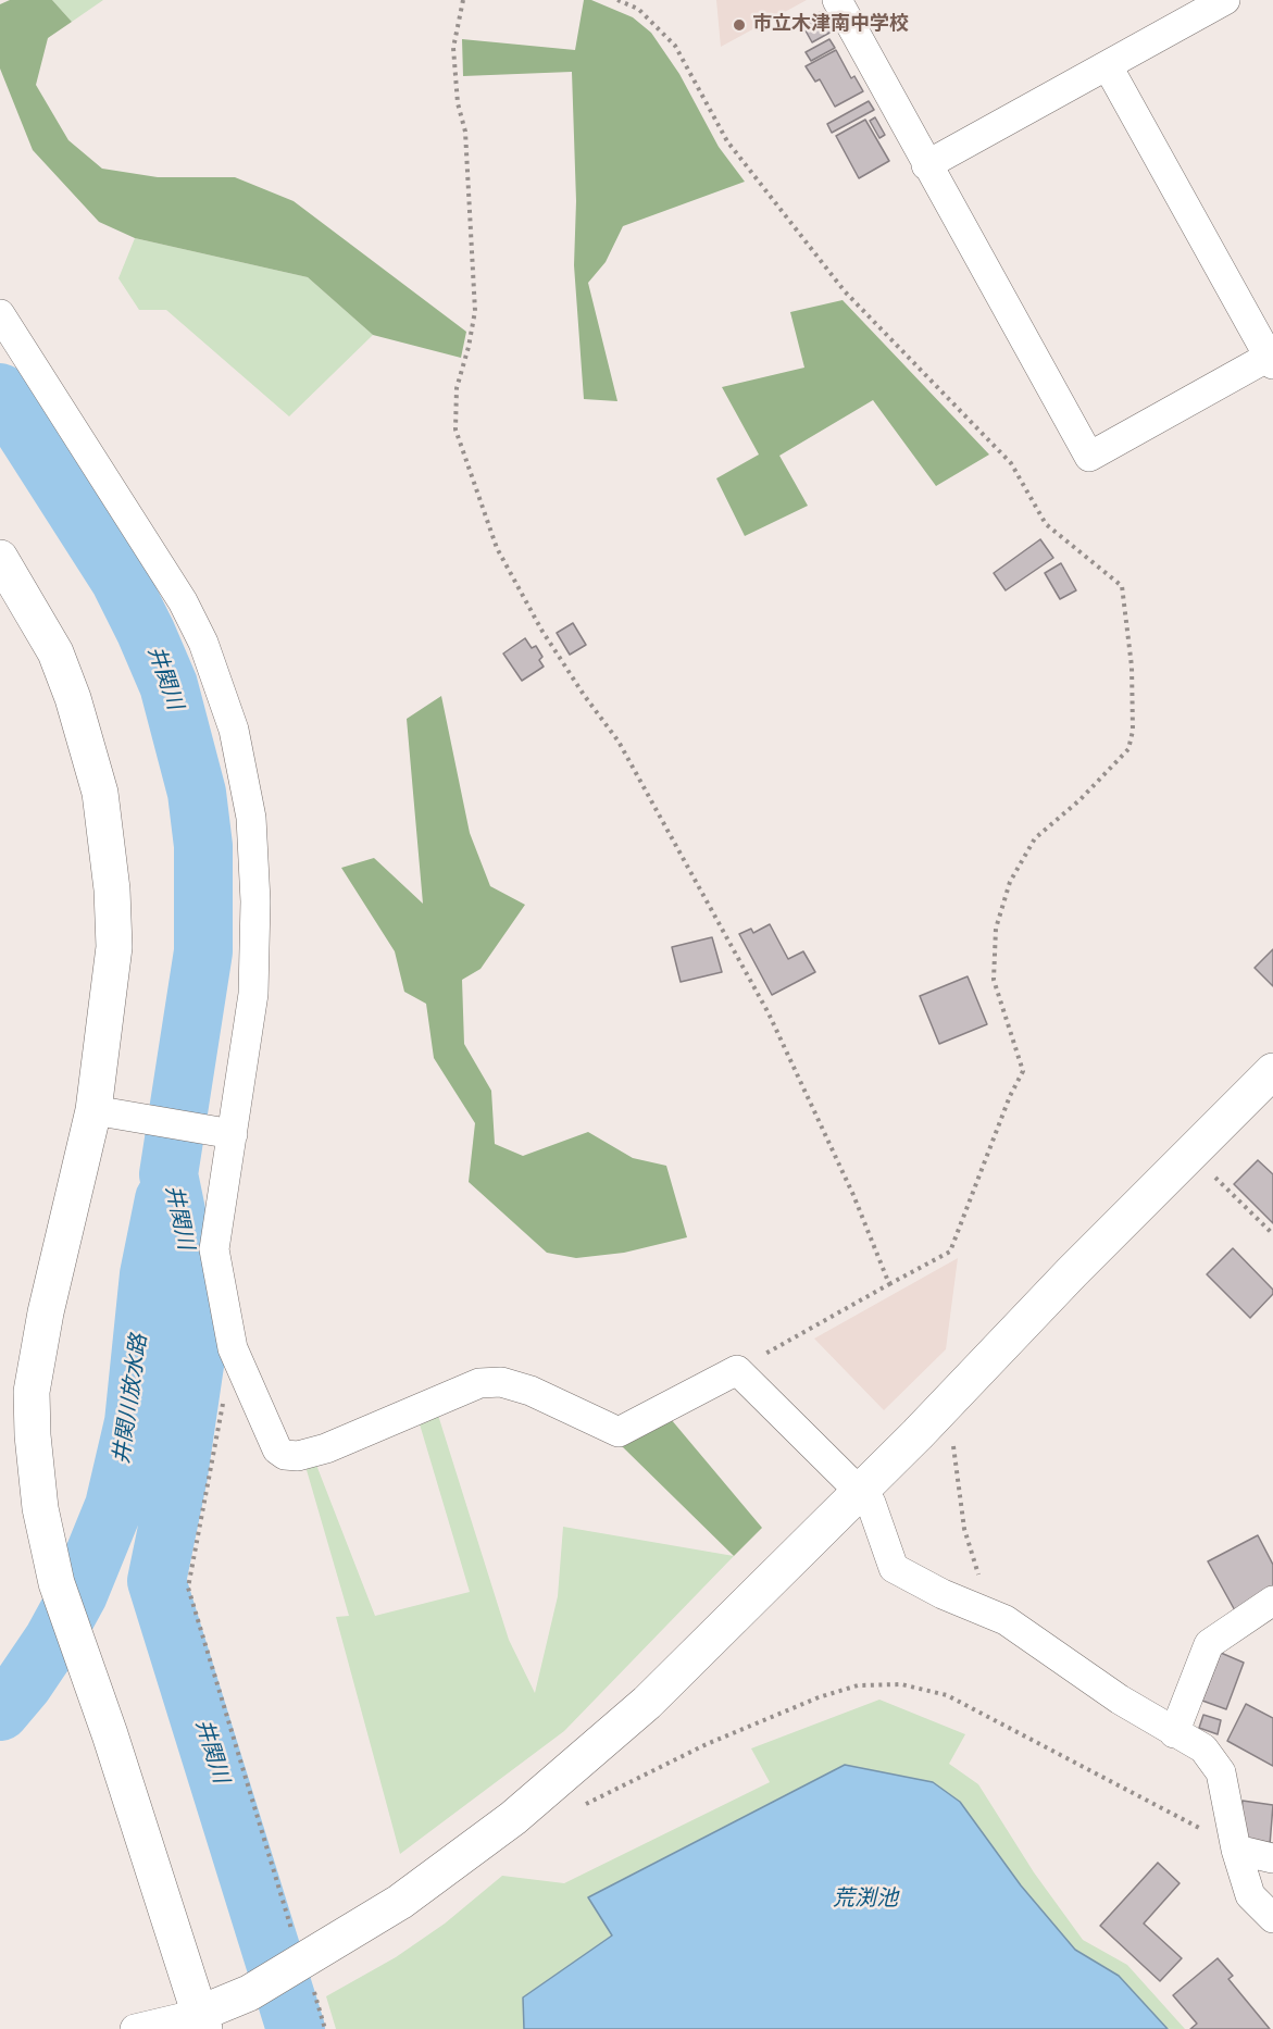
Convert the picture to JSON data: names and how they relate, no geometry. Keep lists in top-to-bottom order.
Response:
{
  "water": ["井関川", "井関川放水路", "荒渕池"],
  "places": ["市立木津南中学校"]
}
